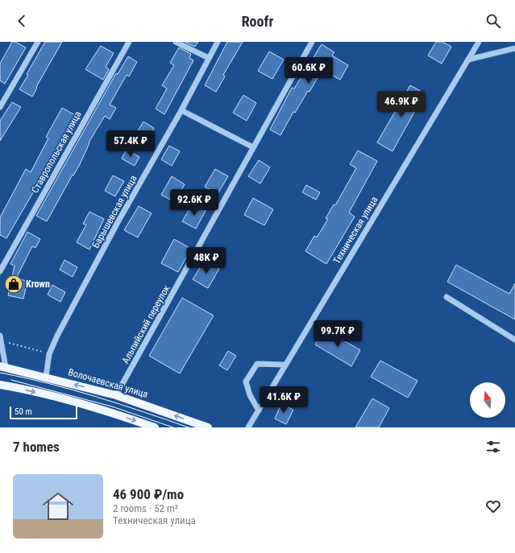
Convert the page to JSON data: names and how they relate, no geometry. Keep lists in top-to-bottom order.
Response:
{
  "streets": {
    "main road": ["Волочаевская улица"],
    "street": [
      "Ставропольская улица",
      "Барышевская улица",
      "Техническая улица",
      "Альпийский переулок"
    ]
  },
  "crossings": [
    ["Барышевская улица", "Волочаевская улица"],
    ["Альпийский переулок", "Волочаевская улица"]
  ],
  "places": {
    "shop": ["Krown"]
  },
  "scale_bar": "50 m",
  "north": "top",
  "page": {
    "header": "Roofr",
    "price": [
      "60.6K ₽",
      "46.9K ₽",
      "57.4K ₽",
      "92.6K ₽",
      "48K ₽",
      "99.7K ₽",
      "41.6K ₽"
    ],
    "scale": "50 m",
    "heading": "7 homes",
    "list": [
      {
        "name": "46 900 ₽/mo",
        "note": "2 rooms · 52 m² · Техническая улица"
      }
    ]
  }
}
